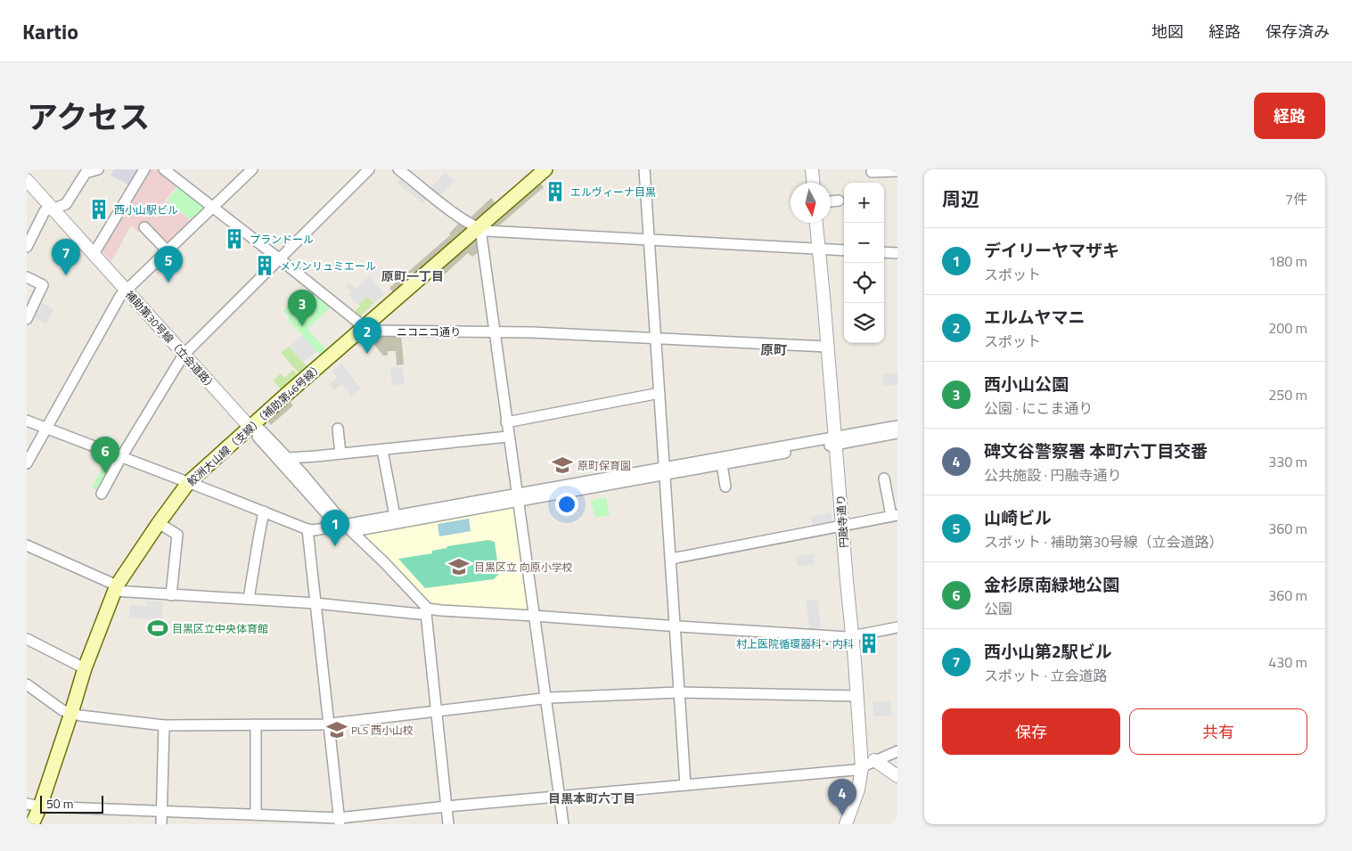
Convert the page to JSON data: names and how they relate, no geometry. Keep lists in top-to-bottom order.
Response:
{
  "streets": {
    "main road": ["鮫洲大山線（支線）（補助第46号線）"],
    "street": ["ニコニコ通り", "補助第30号線（立会道路）", "円融寺通り"]
  },
  "crossings": [
    ["ニコニコ通り", "鮫洲大山線（支線）（補助第46号線）"],
    ["ニコニコ通り", "円融寺通り"],
    ["補助第30号線（立会道路）", "鮫洲大山線（支線）（補助第46号線）"]
  ],
  "districts": ["原町一丁目", "原町", "目黒本町六丁目"],
  "places": {
    "building": [
      "エルヴィーナ目黒",
      "西小山駅ビル",
      "プランドール",
      "メゾンリュミエール",
      "村上医院循環器科・内科"
    ],
    "school or university": ["原町保育園", "目黒区立 向原小学校", "PLS 西小山校"],
    "sports": ["目黒区立中央体育館"]
  },
  "scale_bar": "50 m",
  "north": "bottom",
  "page": {
    "header": "Kartio",
    "nav": ["地図", "経路", "保存済み"],
    "title": "アクセス",
    "buttons": [
      "経路",
      ["保存", "共有"]
    ],
    "heading": ["周辺", "7件"],
    "map_buttons": ["+", "−"],
    "list": [
      {
        "mark": "1",
        "name": "デイリーヤマザキ",
        "note": "スポット",
        "value": "180 m"
      },
      {
        "mark": "2",
        "name": "エルムヤマニ",
        "note": "スポット",
        "value": "200 m"
      },
      {
        "mark": "3",
        "name": "西小山公園",
        "note": "公園 · にこま通り",
        "value": "250 m"
      },
      {
        "mark": "4",
        "name": "碑文谷警察署 本町六丁目交番",
        "note": "公共施設 · 円融寺通り",
        "value": "330 m"
      },
      {
        "mark": "5",
        "name": "山崎ビル",
        "note": "スポット · 補助第30号線（立会道路）",
        "value": "360 m"
      },
      {
        "mark": "6",
        "name": "金杉原南緑地公園",
        "note": "公園",
        "value": "360 m"
      },
      {
        "mark": "7",
        "name": "西小山第2駅ビル",
        "note": "スポット · 立会道路",
        "value": "430 m"
      }
    ],
    "pins": [
      "7",
      "5",
      "3",
      "2",
      "6",
      "1",
      "4"
    ],
    "scale": "50 m"
  }
}
